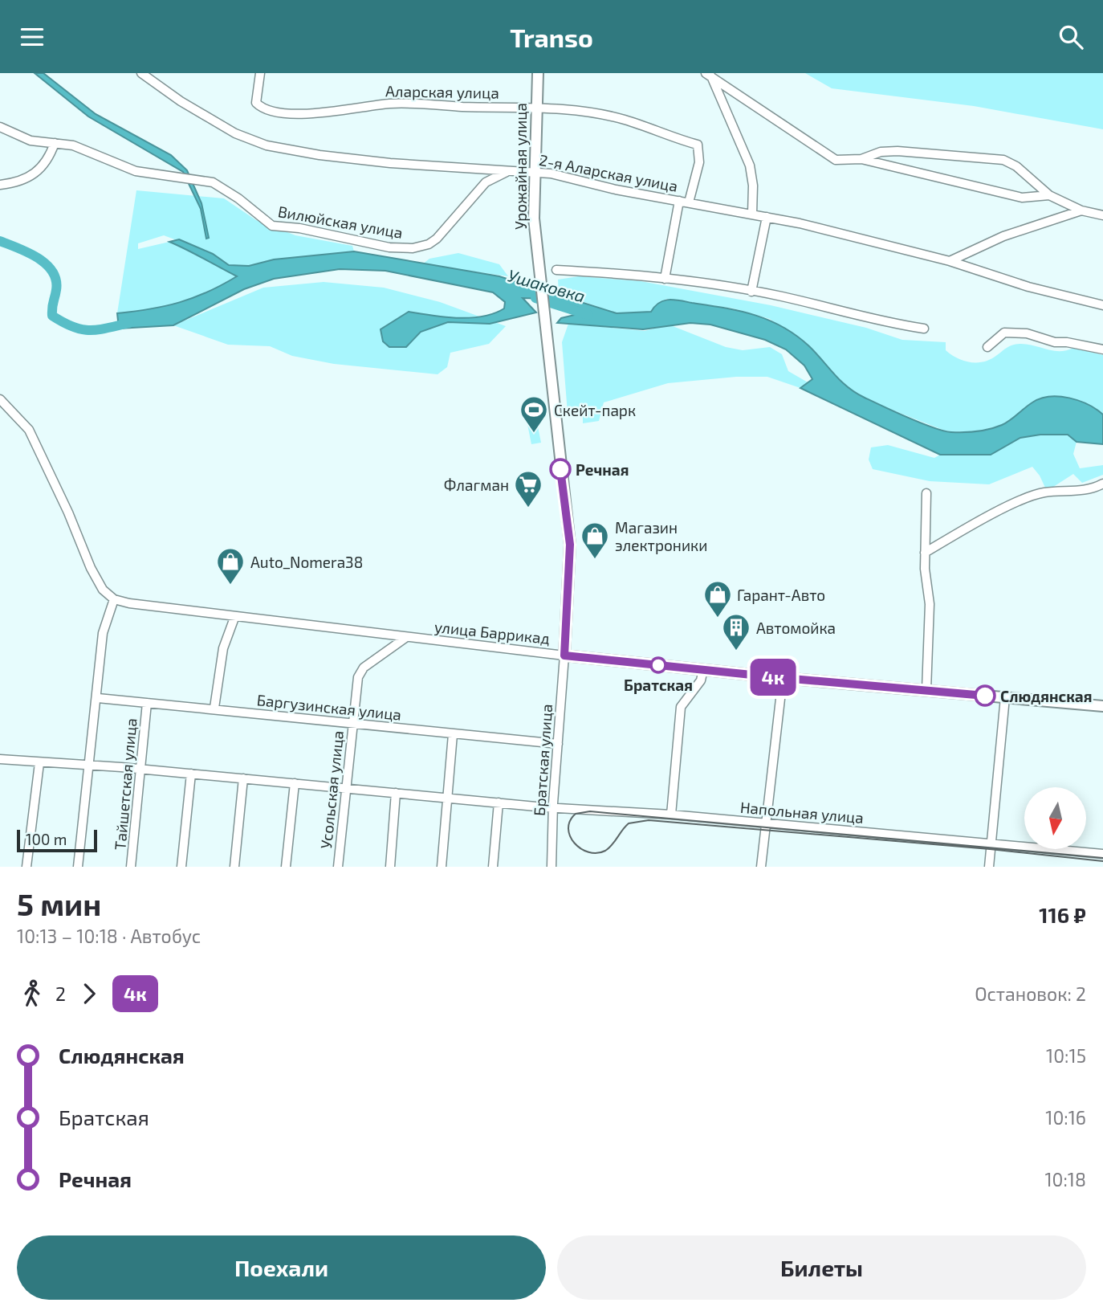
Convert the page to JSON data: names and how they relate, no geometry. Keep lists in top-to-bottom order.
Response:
{
  "streets": {
    "main road": ["Урожайная улица", "улица Баррикад"],
    "street": [
      "Аларская улица",
      "2-я Аларская улица",
      "Вилюйская улица",
      "Баргузинская улица",
      "Братская улица",
      "Тайшетская улица",
      "Усольская улица",
      "Напольная улица"
    ]
  },
  "crossings": [
    ["Аларская улица", "Урожайная улица"],
    ["Аларская улица", "2-я Аларская улица"],
    ["Урожайная улица", "2-я Аларская улица"],
    ["Урожайная улица", "улица Баррикад"],
    ["Урожайная улица", "Братская улица"],
    ["улица Баррикад", "Братская улица"],
    ["улица Баррикад", "Усольская улица"],
    ["Баргузинская улица", "Братская улица"],
    ["Баргузинская улица", "Тайшетская улица"],
    ["Баргузинская улица", "Усольская улица"],
    ["Братская улица", "Напольная улица"],
    ["Тайшетская улица", "Напольная улица"],
    ["Усольская улица", "Напольная улица"]
  ],
  "water": ["Ушаковка"],
  "places": {
    "sports": ["Скейт-парк"],
    "other": ["Речная", "Братская", "Слюдянская"],
    "supermarket": ["Флагман"],
    "shop": ["Магазин электроники", "Auto_Nomera38", "Гарант-Авто"],
    "building": ["Автомойка"]
  },
  "lines": ["bus line 4к"],
  "scale_bar": "100 m",
  "north": "bottom",
  "page": {
    "header": "Transo",
    "on_map": "4к",
    "scale": "100 m",
    "heading": ["5 мин", "10:13 – 10:18 · Автобус", "116 ₽"],
    "legs": ["2", "4к", "Остановок: 2"],
    "list": [
      {
        "name": "Слюдянская",
        "value": "10:15"
      },
      {
        "name": "Братская",
        "value": "10:16"
      },
      {
        "name": "Речная",
        "value": "10:18"
      }
    ],
    "buttons": ["Поехали", "Билеты"]
  }
}
